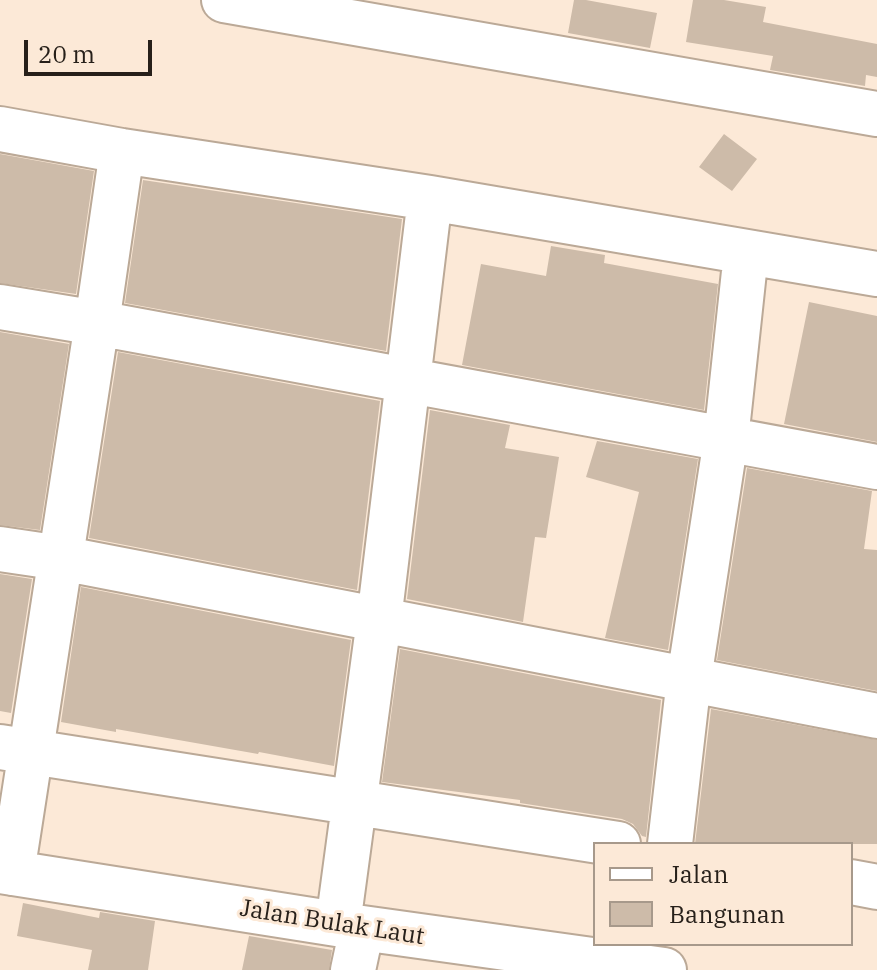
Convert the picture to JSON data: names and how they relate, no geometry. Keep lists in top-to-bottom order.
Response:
{
  "streets": {
    "street": ["Jalan Bulak Laut"]
  },
  "legend": ["Jalan", "Bangunan"],
  "scale_bar": "20 m"
}
